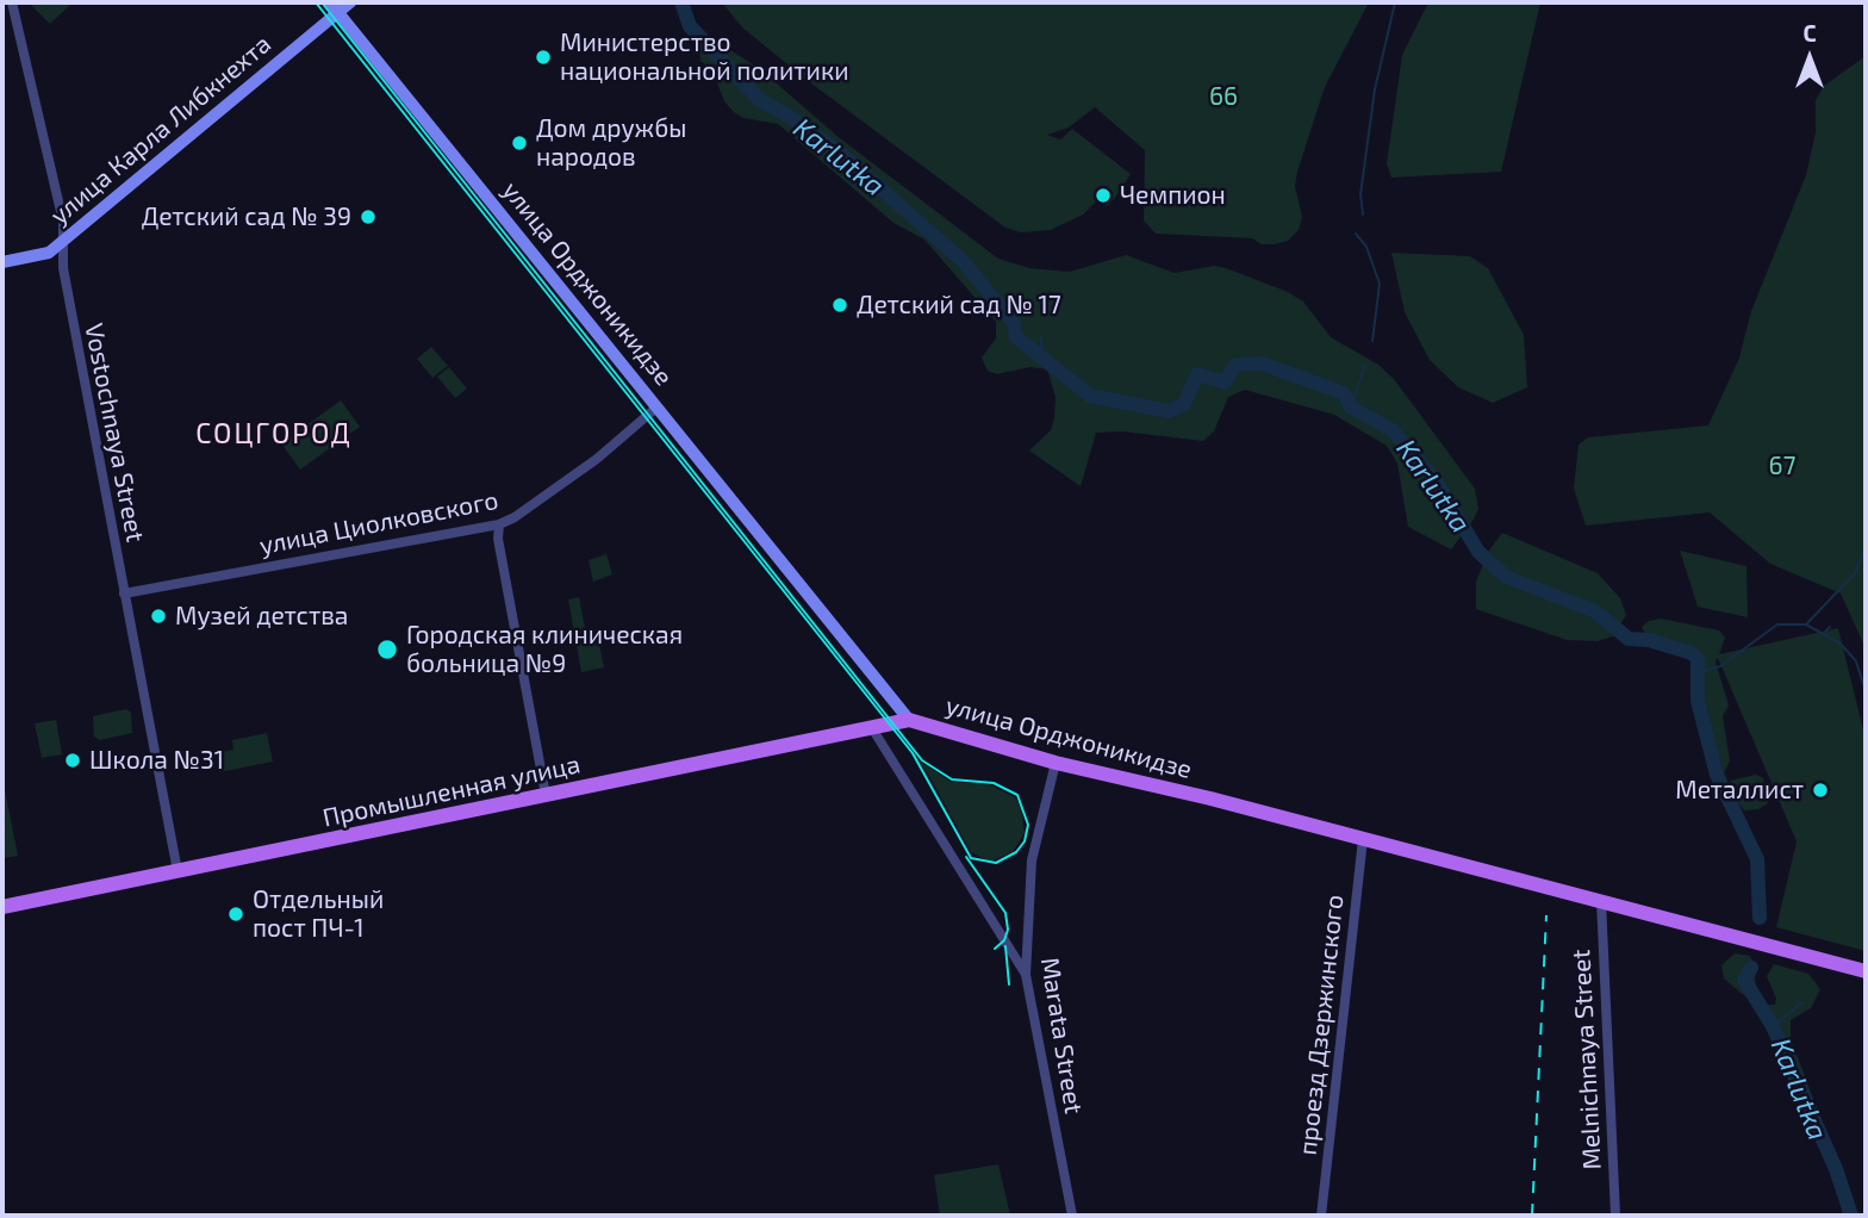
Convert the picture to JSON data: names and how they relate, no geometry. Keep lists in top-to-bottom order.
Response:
{
  "streets": {
    "main road": ["улица Карла Либкнехта", "улица Орджоникидзе", "Промышленная улица"],
    "street": [
      "Vostochnaya Street",
      "улица Циолковского",
      "проезд Дзержинского",
      "Marata Street",
      "Melnichnaya Street"
    ]
  },
  "crossings": [
    ["улица Карла Либкнехта", "улица Орджоникидзе"],
    ["улица Карла Либкнехта", "Vostochnaya Street"],
    ["улица Орджоникидзе", "улица Циолковского"],
    ["улица Орджоникидзе", "Промышленная улица"],
    ["улица Орджоникидзе", "проезд Дзержинского"],
    ["улица Орджоникидзе", "Marata Street"],
    ["улица Орджоникидзе", "Melnichnaya Street"],
    ["Vostochnaya Street", "улица Циолковского"],
    ["Vostochnaya Street", "Промышленная улица"]
  ],
  "districts": ["СОЦГОРОД"],
  "water": ["Karlutka"],
  "parks": ["66", "67"],
  "places": [
    "Министерство национальной политики",
    "Дом дружбы народов",
    "Чемпион",
    "Детский сад № 39",
    "Детский сад № 17",
    "Музей детства",
    "Городская клиническая больница №9",
    "Школа №31",
    "Металлист",
    "Отдельный пост ПЧ-1"
  ],
  "north": "top"
}
